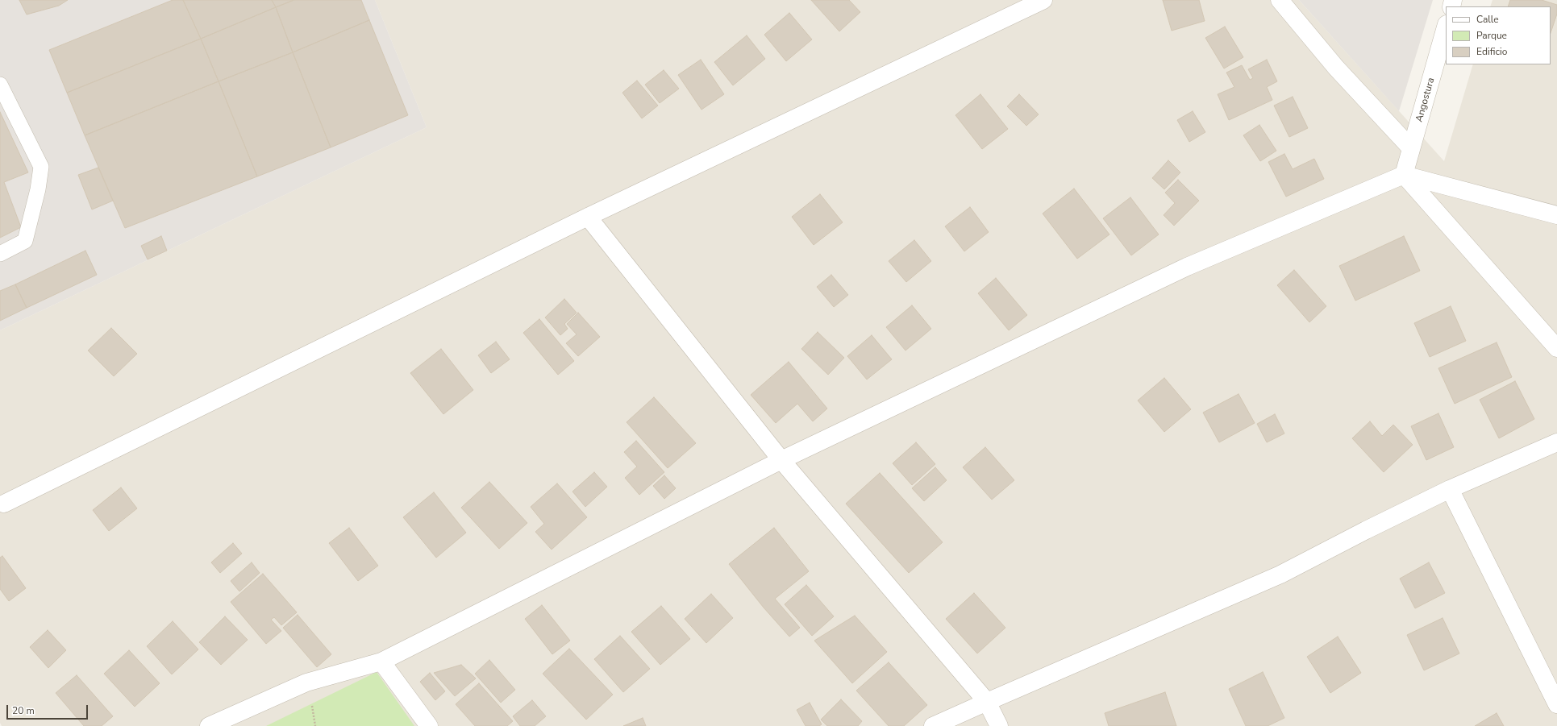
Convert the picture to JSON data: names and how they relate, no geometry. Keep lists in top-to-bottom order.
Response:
{
  "streets": {
    "street": ["Angostura"]
  },
  "legend": ["Calle", "Parque", "Edificio"],
  "scale_bar": "20 m"
}
